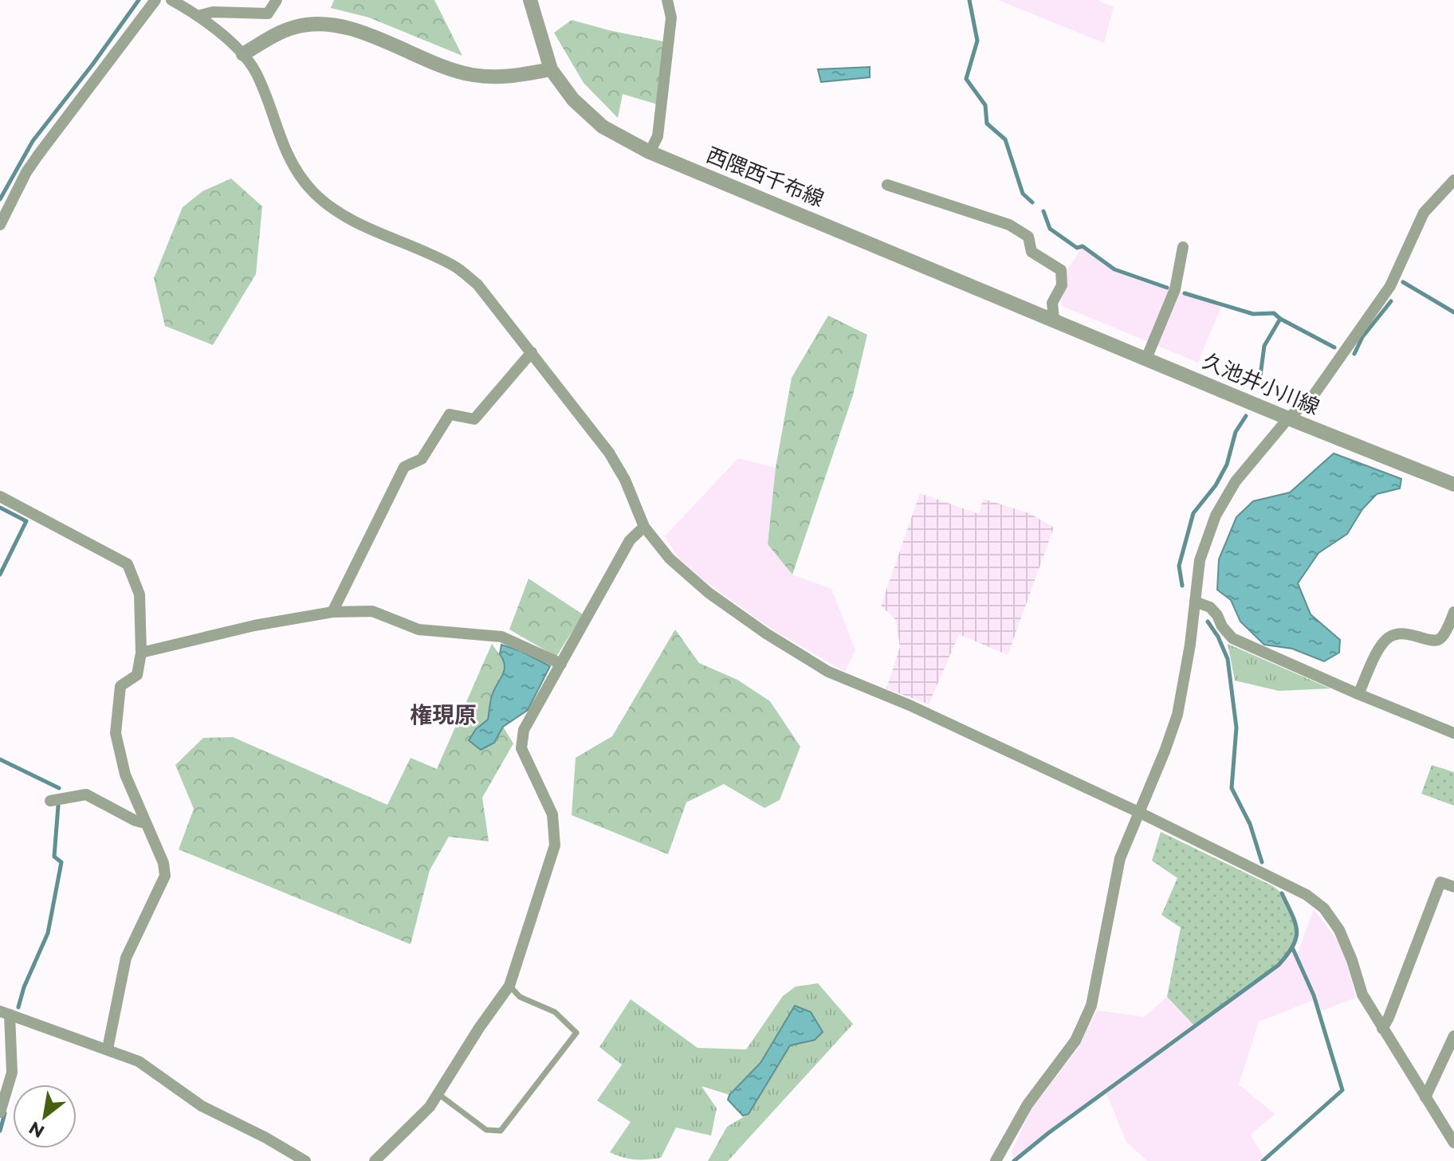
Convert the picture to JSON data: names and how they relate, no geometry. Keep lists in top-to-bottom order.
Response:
{
  "streets": {
    "street": ["西隈西千布線", "久池井小川線"]
  },
  "crossings": [
    ["西隈西千布線", "久池井小川線"]
  ],
  "districts": ["権現原"],
  "north": "bottom left"
}
